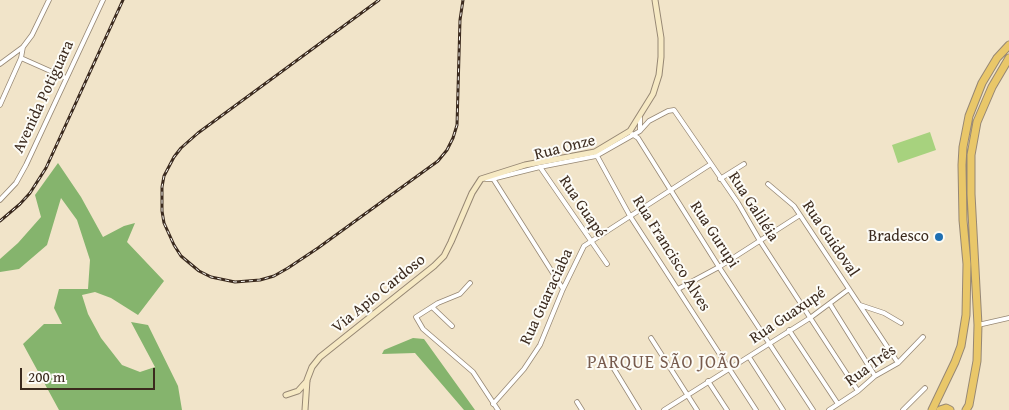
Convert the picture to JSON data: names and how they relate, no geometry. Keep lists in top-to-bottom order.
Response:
{
  "streets": {
    "street": [
      "Avenida Potiguara",
      "Rua Guapé",
      "Rua Galiléia",
      "Rua Gurupi",
      "Rua Guidoval",
      "Rua Francisco Alves",
      "Via Apio Cardoso",
      "Rua Guaraciaba",
      "Rua Guaxupé",
      "Rua Três"
    ]
  },
  "crossings": [
    ["Rua Guapé", "Via Apio Cardoso"],
    ["Rua Guapé", "Rua Guaraciaba"],
    ["Rua Galiléia", "Rua Guaraciaba"],
    ["Rua Galiléia", "Rua Guaxupé"],
    ["Rua Galiléia", "Rua Três"],
    ["Rua Gurupi", "Rua Guaraciaba"],
    ["Rua Gurupi", "Rua Guaxupé"],
    ["Rua Guidoval", "Rua Guaxupé"],
    ["Rua Guidoval", "Rua Três"],
    ["Rua Francisco Alves", "Via Apio Cardoso"],
    ["Rua Francisco Alves", "Rua Guaraciaba"],
    ["Rua Francisco Alves", "Rua Guaxupé"]
  ],
  "districts": ["PARQUE SÃO JOÃO"],
  "places": ["Bradesco"],
  "scale_bar": "200 m"
}
